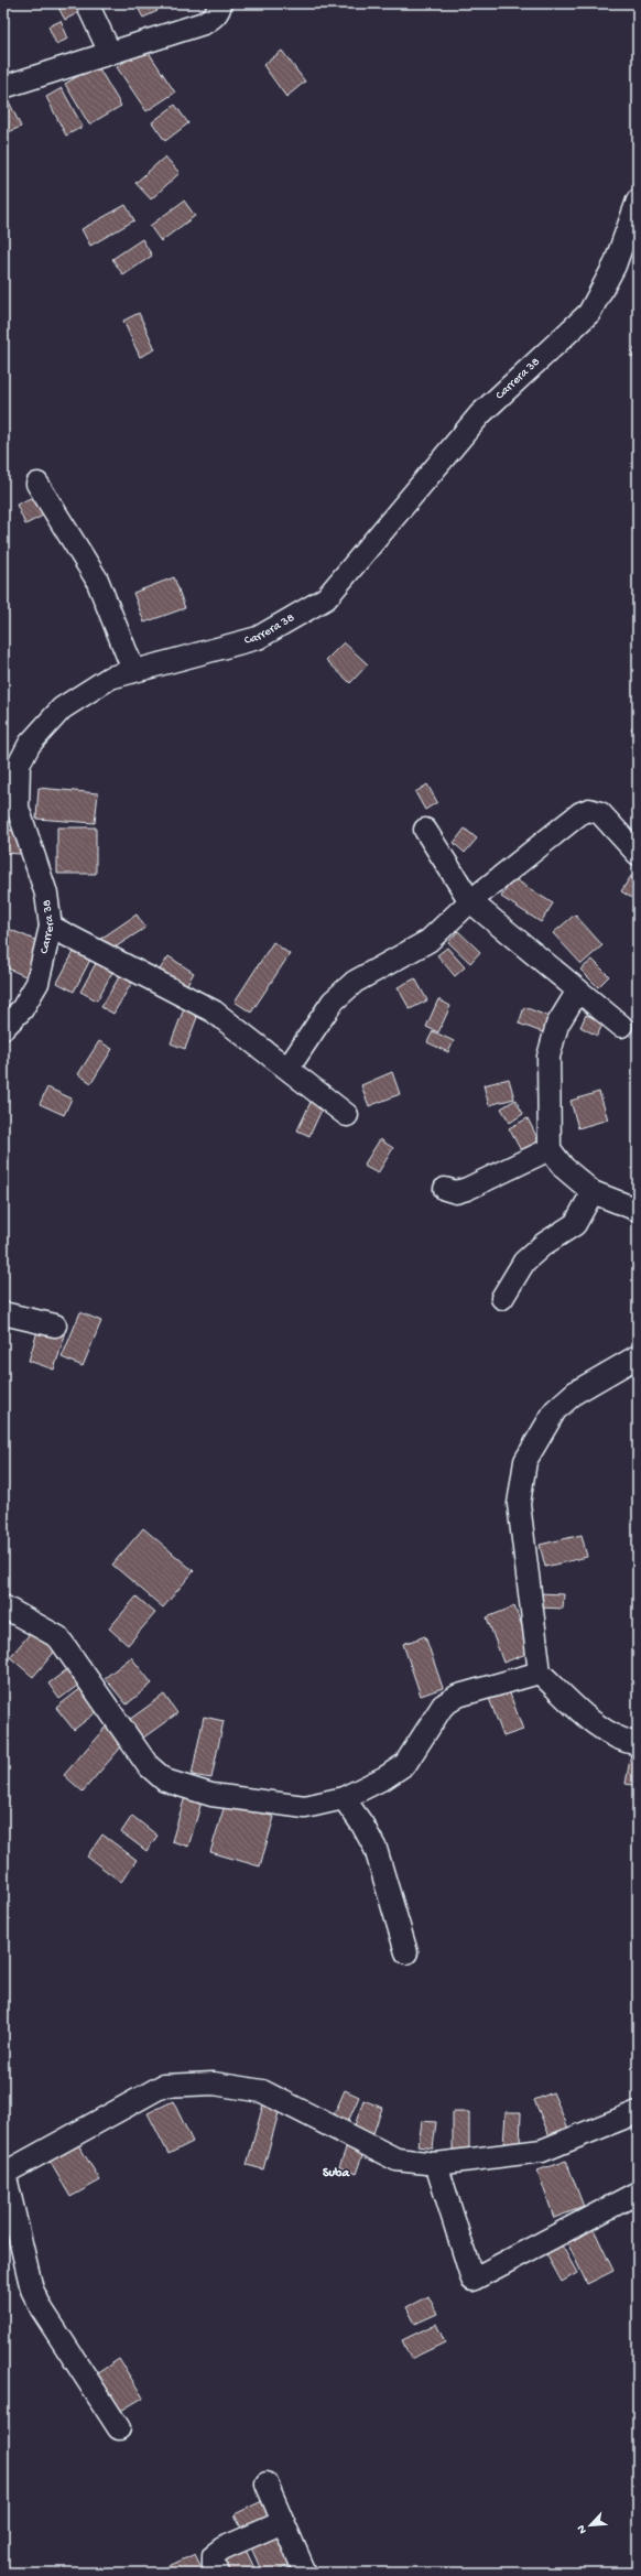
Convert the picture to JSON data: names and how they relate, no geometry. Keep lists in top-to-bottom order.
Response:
{
  "streets": {
    "street": ["Carrera 38"]
  },
  "districts": ["Suba"],
  "north": "bottom left"
}
